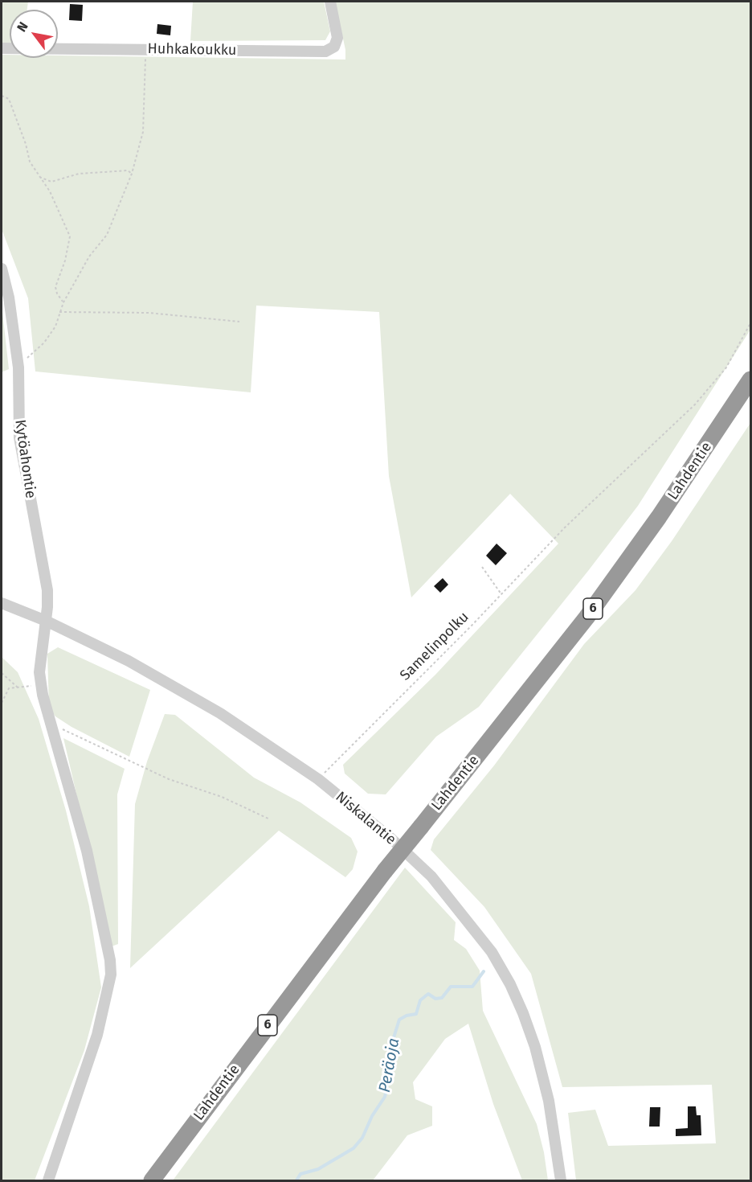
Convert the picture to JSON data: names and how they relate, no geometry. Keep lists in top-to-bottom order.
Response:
{
  "streets": {
    "highway": ["Lahdentie", "6"],
    "street": ["Huhkakoukku", "Kytöahontie", "Niskalantie"],
    "path": ["Samelinpolku"]
  },
  "crossings": [
    ["Kytöahontie", "Niskalantie"],
    ["Samelinpolku", "Niskalantie"]
  ],
  "water": ["Peräoja"],
  "north": "top left"
}
